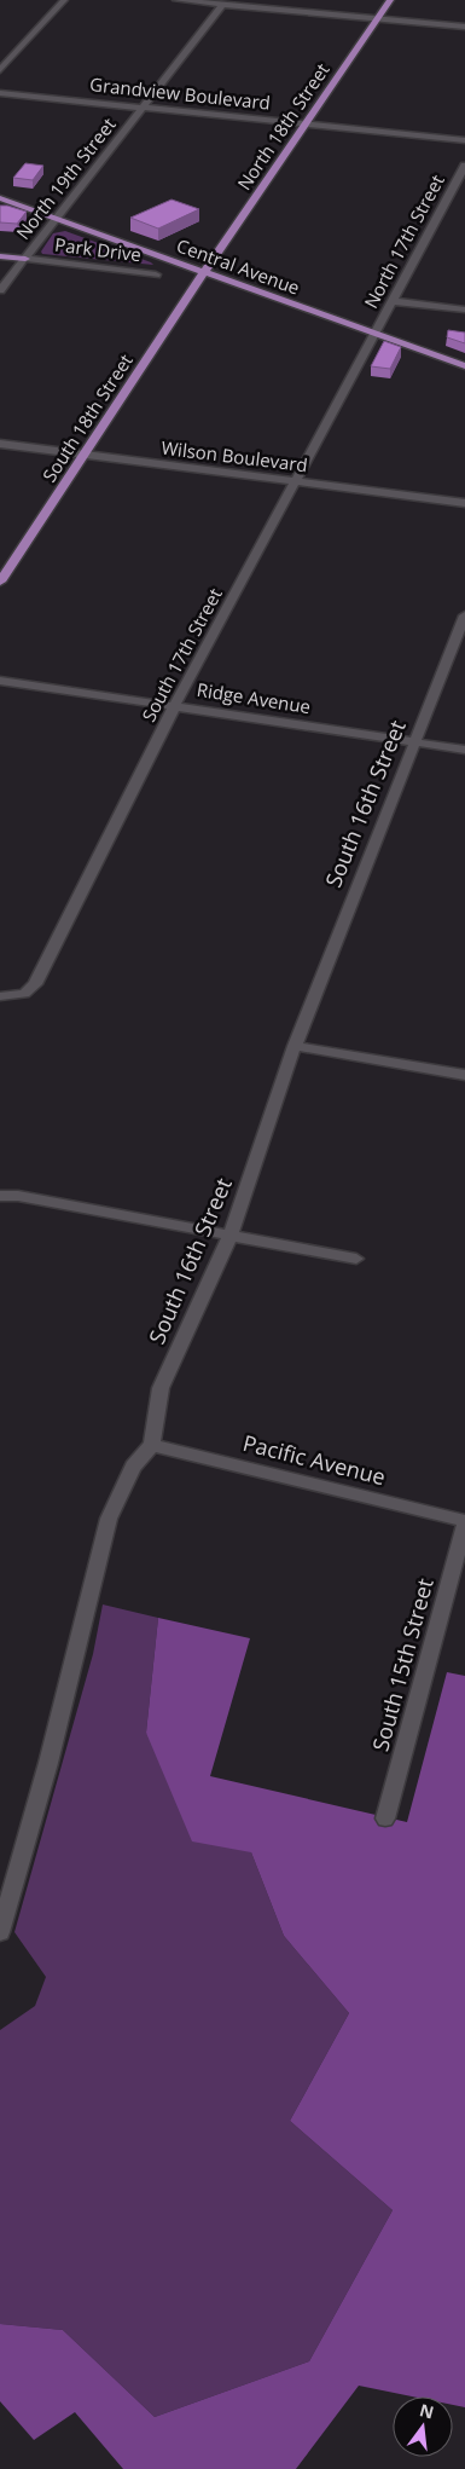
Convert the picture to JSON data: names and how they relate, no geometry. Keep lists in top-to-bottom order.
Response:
{
  "streets": {
    "main road": [
      "North 18th Street",
      "Park Drive",
      "Central Avenue",
      "South 18th Street"
    ],
    "street": [
      "Grandview Boulevard",
      "North 19th Street",
      "North 17th Street",
      "Wilson Boulevard",
      "South 17th Street",
      "Ridge Avenue",
      "South 16th Street",
      "Pacific Avenue",
      "South 15th Street"
    ]
  },
  "crossings": [
    ["Grandview Boulevard", "North 18th Street"],
    ["Grandview Boulevard", "North 19th Street"],
    ["North 18th Street", "Central Avenue"],
    ["North 18th Street", "South 18th Street"],
    ["North 19th Street", "Park Drive"],
    ["North 19th Street", "Central Avenue"],
    ["North 17th Street", "Central Avenue"],
    ["North 17th Street", "South 17th Street"],
    ["Central Avenue", "South 18th Street"],
    ["Central Avenue", "South 17th Street"],
    ["South 18th Street", "Wilson Boulevard"],
    ["Wilson Boulevard", "South 17th Street"],
    ["South 17th Street", "Ridge Avenue"],
    ["Ridge Avenue", "South 16th Street"],
    ["South 16th Street", "Pacific Avenue"],
    ["Pacific Avenue", "South 15th Street"]
  ],
  "north": "top"
}
